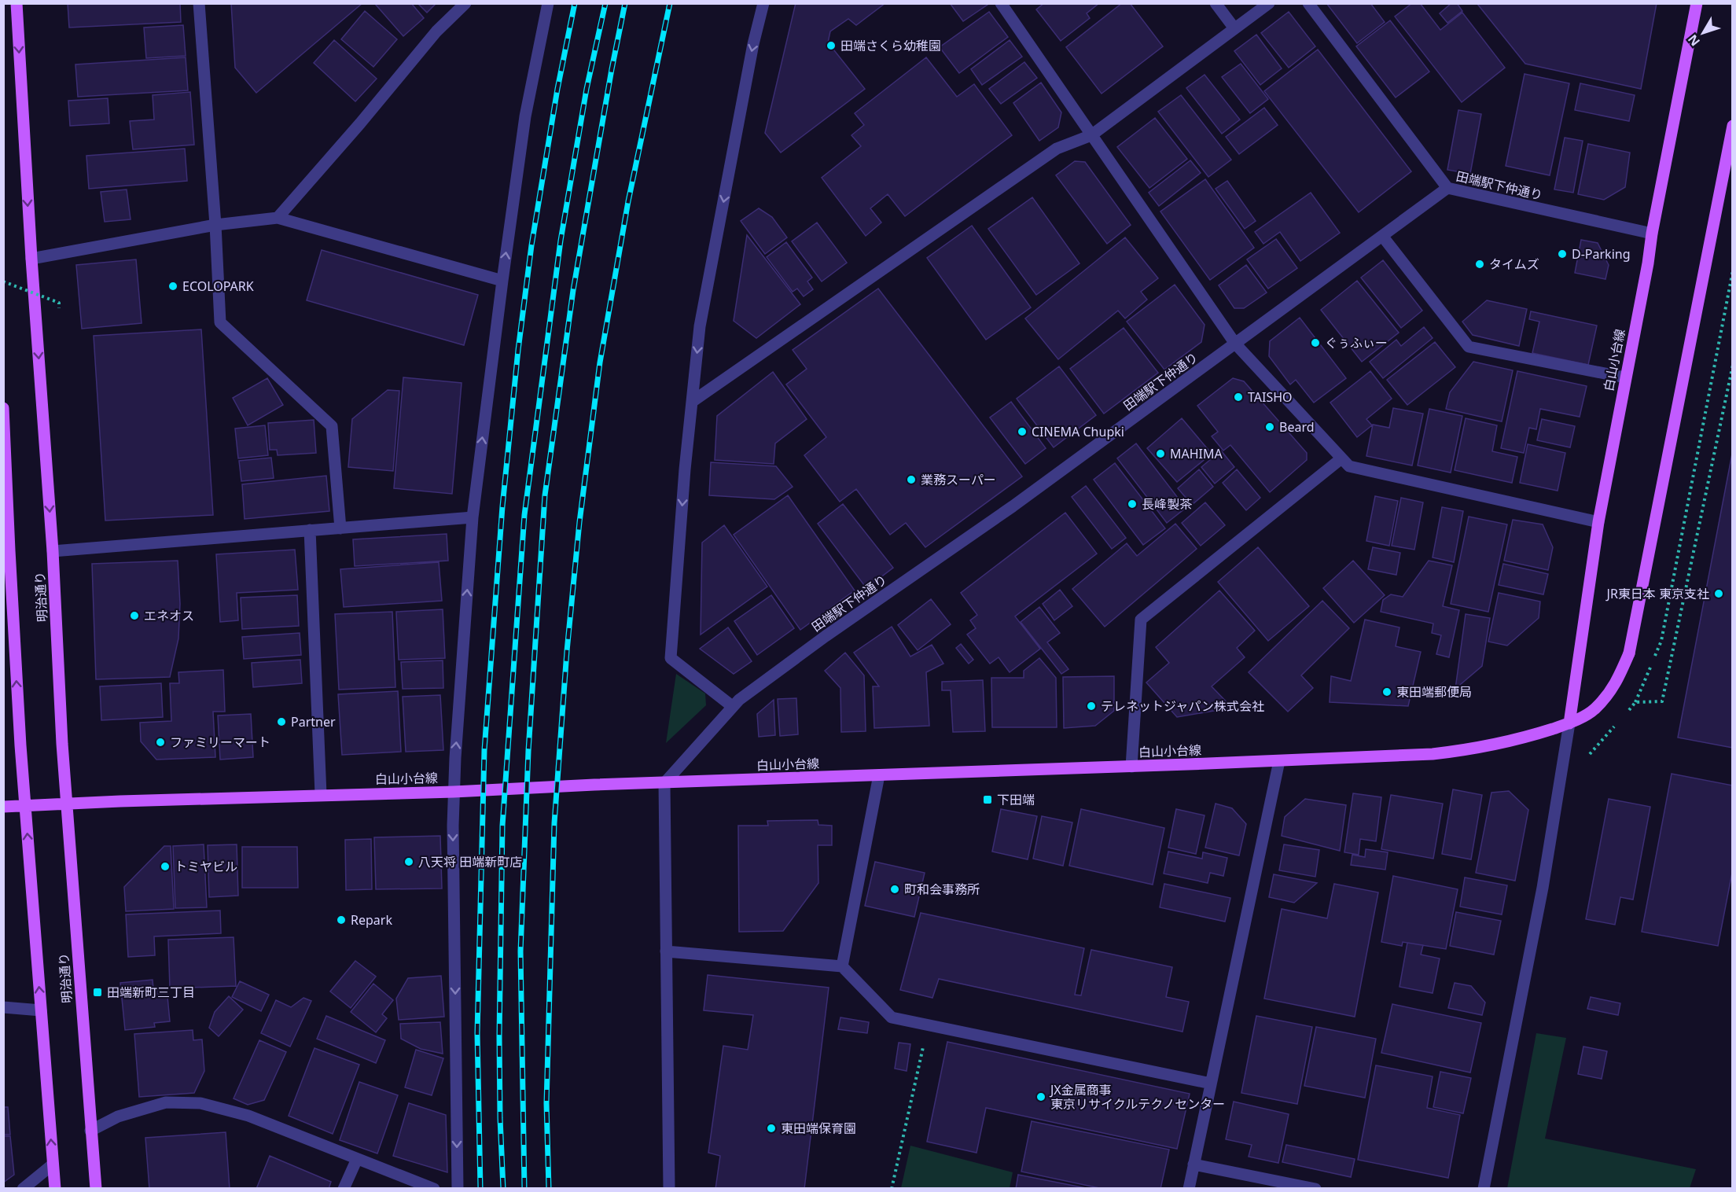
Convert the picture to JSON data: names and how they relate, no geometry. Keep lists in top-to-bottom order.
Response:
{
  "streets": {
    "main road": ["白山小台線", "明治通り"],
    "street": ["田端駅下仲通り"]
  },
  "crossings": [
    ["田端駅下仲通り", "白山小台線"],
    ["白山小台線", "明治通り"]
  ],
  "places": {
    "other": [
      "田端さくら幼稚園",
      "D-Parking",
      "タイムズ",
      "ECOLOPARK",
      "ぐぅふぃー",
      "TAISHO",
      "Beard",
      "CINEMA Chupki",
      "MAHIMA",
      "業務スーパー",
      "長峰製茶",
      "JR東日本 東京支社",
      "エネオス",
      "東田端郵便局",
      "テレネットジャパン株式会社",
      "Partner",
      "ファミリーマート",
      "八天将 田端新町店",
      "トミヤビル",
      "町和会事務所",
      "Repark",
      "JX金属商事 東京リサイクルテクノセンター",
      "東田端保育園"
    ],
    "transit": ["下田端", "田端新町三丁目"]
  },
  "north": "bottom left"
}
